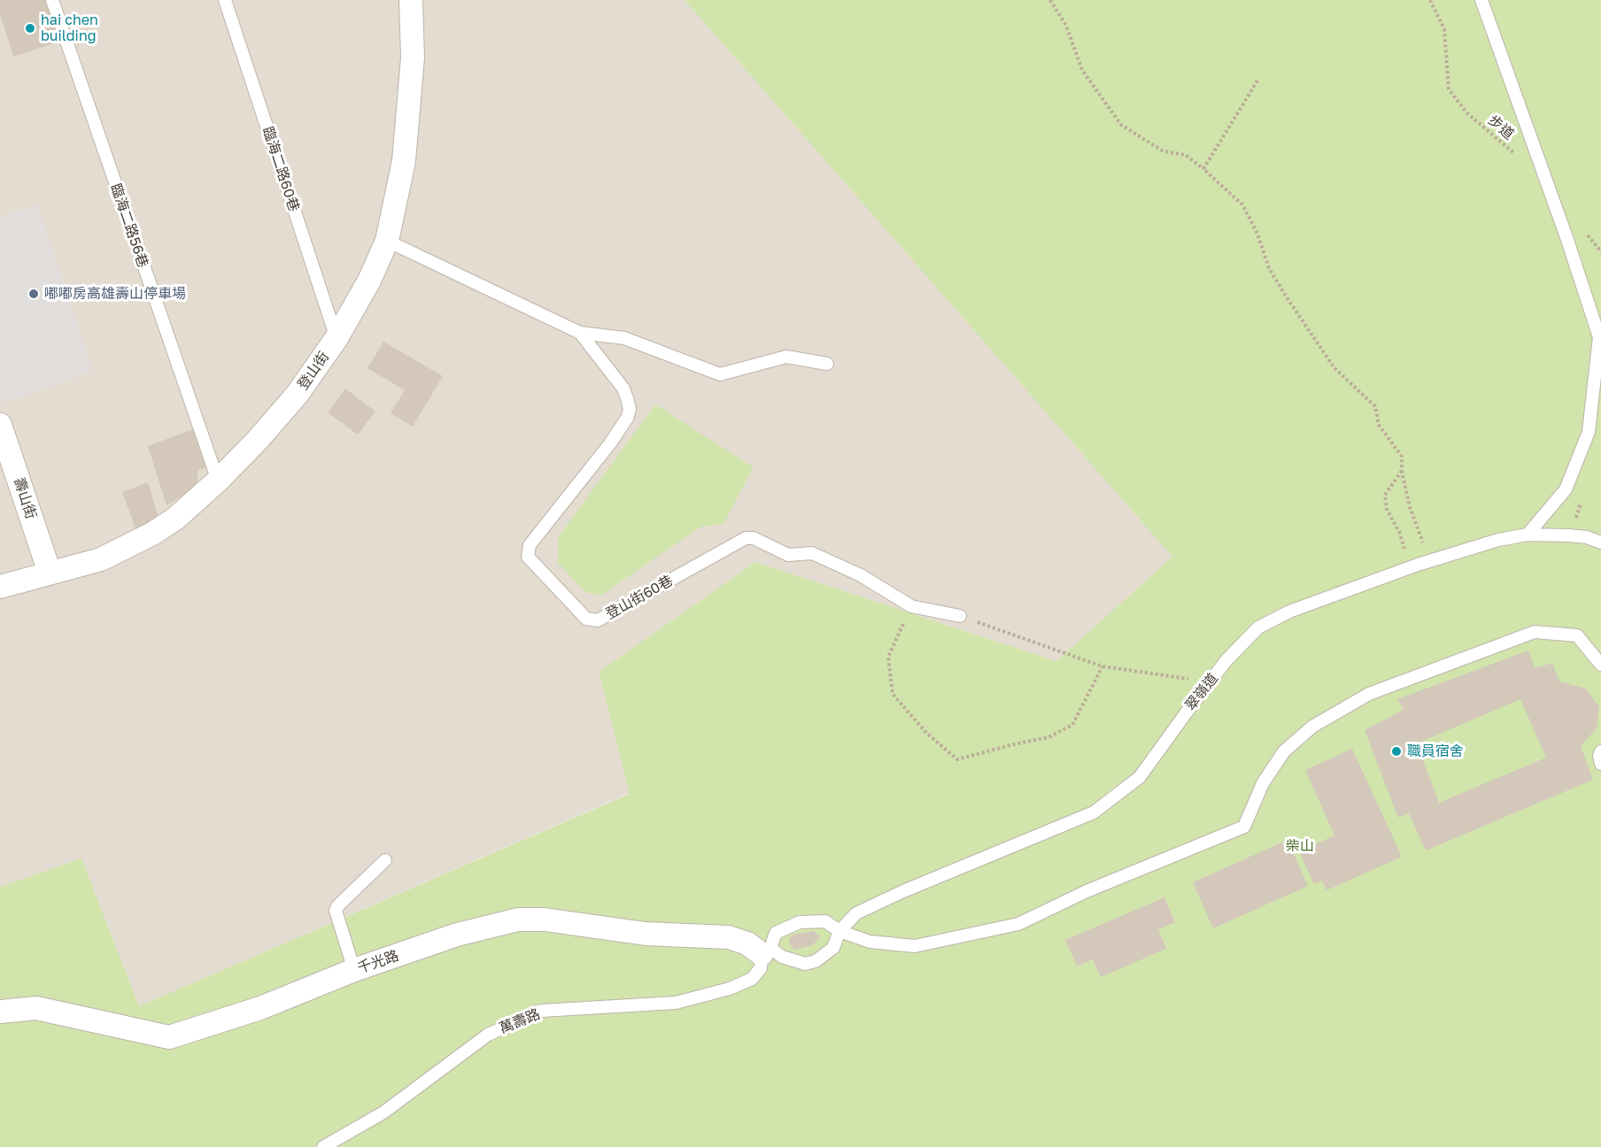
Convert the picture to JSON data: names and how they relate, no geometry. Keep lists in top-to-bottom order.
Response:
{
  "streets": {
    "street": ["登山街", "壽山街", "千光路"],
    "lane": [
      "臨海二路60巷",
      "臨海二路56巷",
      "登山街60巷",
      "翠嶺道",
      "萬壽路"
    ],
    "path": ["步道"]
  },
  "crossings": [
    ["臨海二路60巷", "登山街"],
    ["臨海二路56巷", "登山街"],
    ["登山街", "壽山街"],
    ["登山街", "登山街60巷"],
    ["翠嶺道", "千光路"],
    ["翠嶺道", "萬壽路"],
    ["千光路", "萬壽路"]
  ],
  "parks": ["柴山"],
  "places": ["hai chen building", "嘟嘟房高雄壽山停車場", "職員宿舍"]
}
